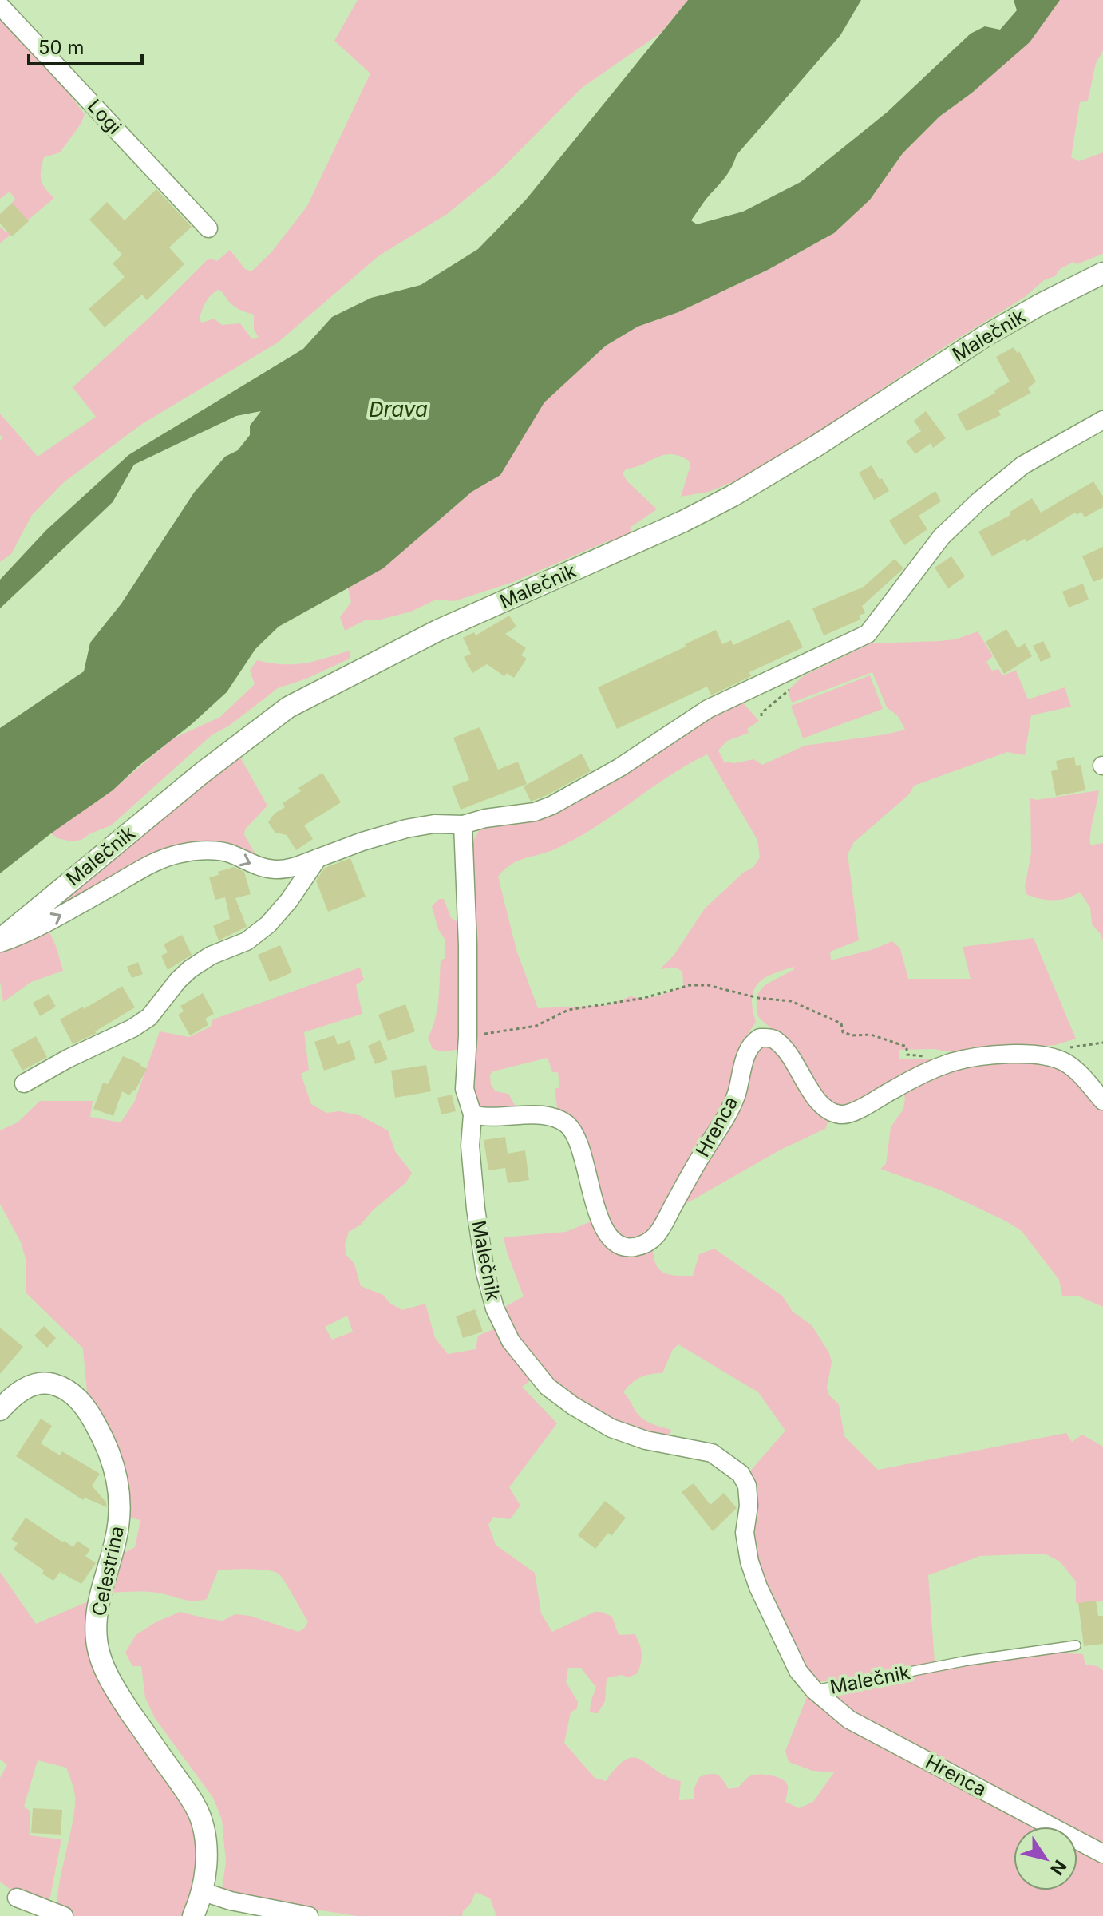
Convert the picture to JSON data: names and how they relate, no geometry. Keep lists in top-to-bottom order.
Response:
{
  "streets": {
    "street": [
      "Logi",
      "Malečnik",
      "Hrenca",
      "Celestrina"
    ]
  },
  "crossings": [
    ["Malečnik", "Hrenca"]
  ],
  "water": ["Drava"],
  "scale_bar": "50 m",
  "north": "bottom right"
}
